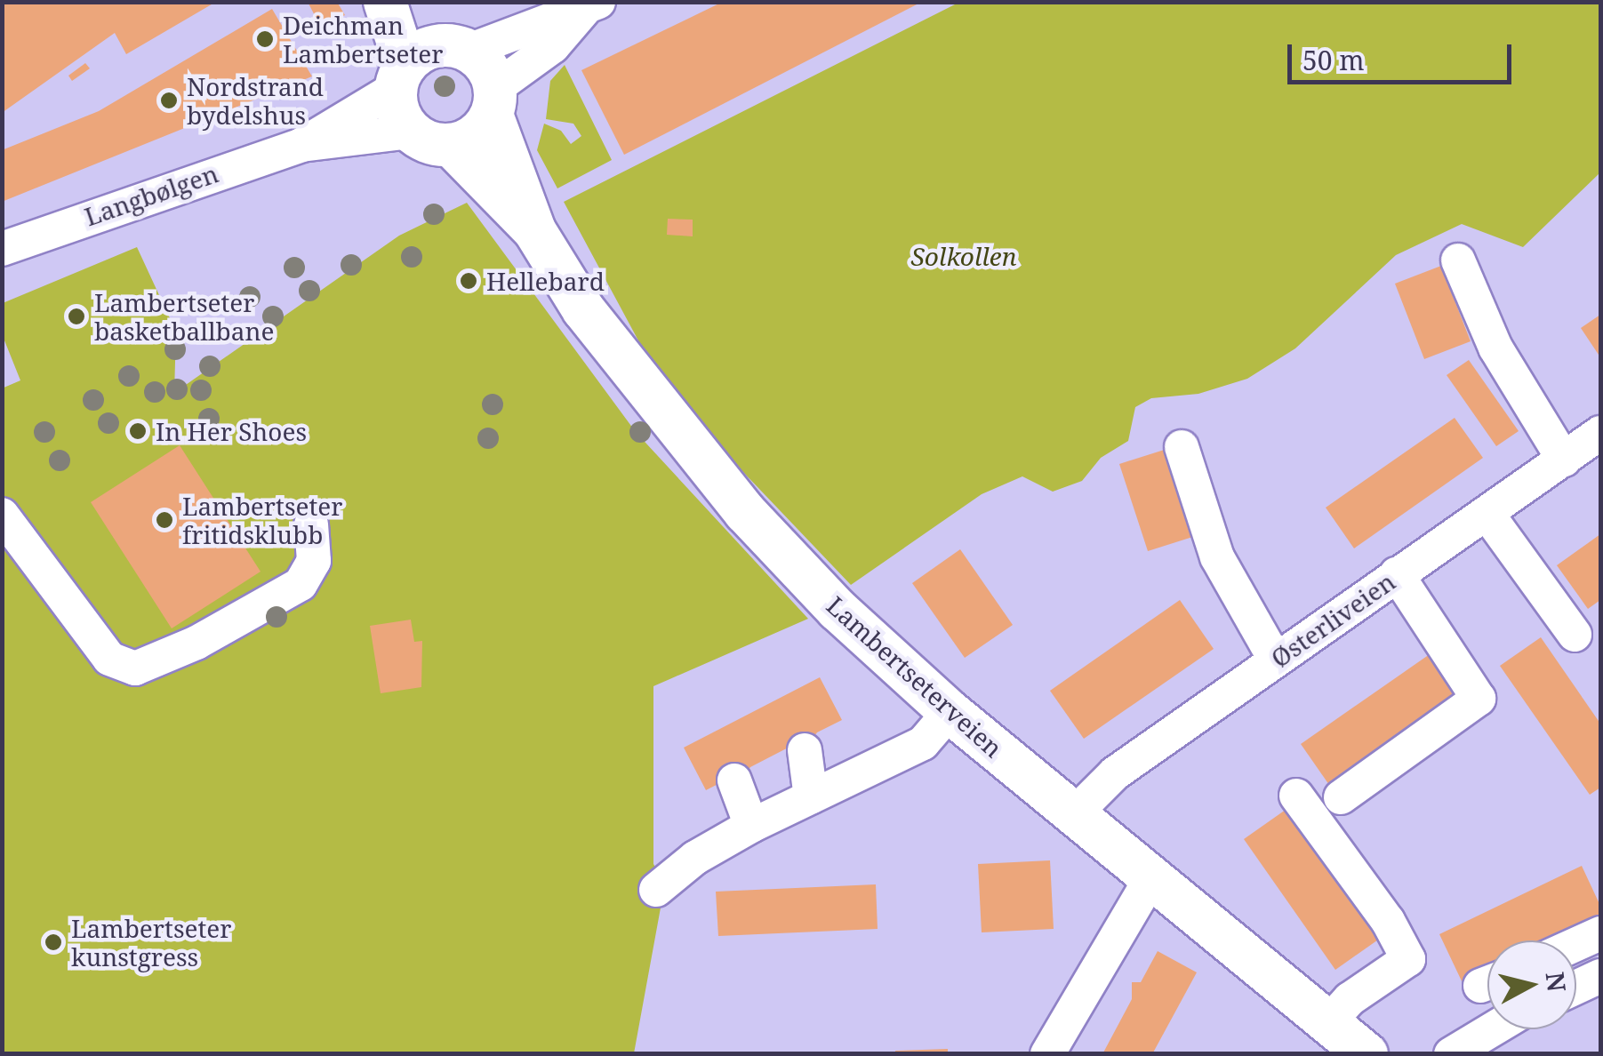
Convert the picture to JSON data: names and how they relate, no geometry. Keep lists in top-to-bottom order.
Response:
{
  "streets": {
    "main road": ["Lambertseterveien"],
    "street": ["Langbølgen", "Østerliveien"]
  },
  "crossings": [
    ["Langbølgen", "Lambertseterveien"],
    ["Østerliveien", "Lambertseterveien"]
  ],
  "parks": ["Solkollen"],
  "places": [
    "Deichman Lambertseter",
    "Nordstrand bydelshus",
    "Hellebard",
    "Lambertseter basketballbane",
    "In Her Shoes",
    "Lambertseter fritidsklubb",
    "Lambertseter kunstgress"
  ],
  "scale_bar": "50 m",
  "north": "right"
}
